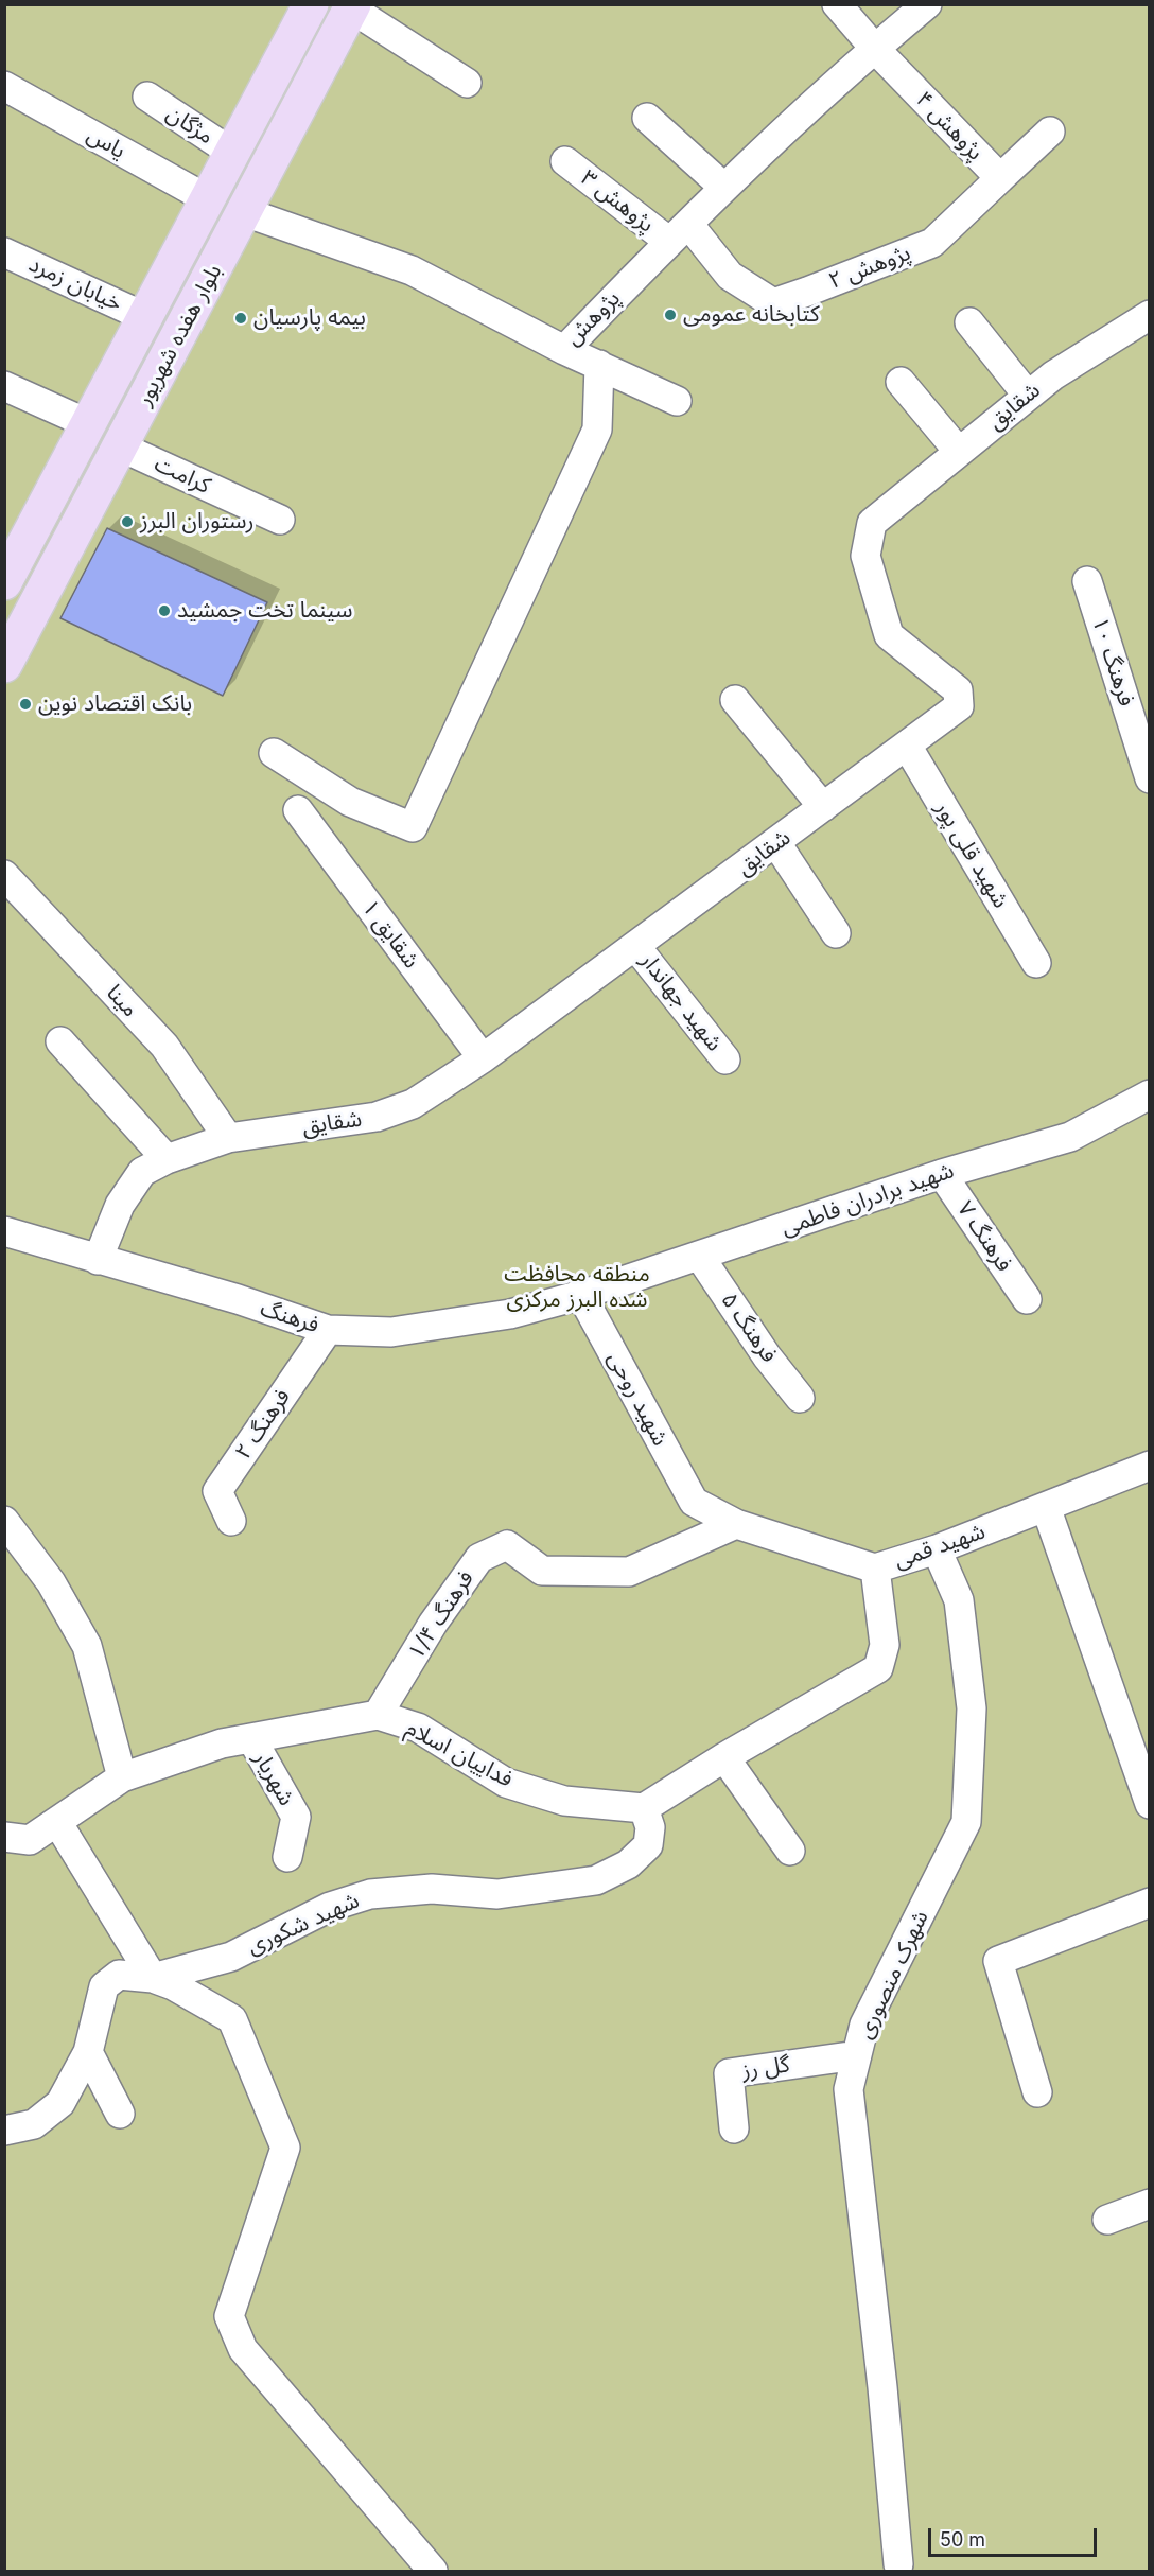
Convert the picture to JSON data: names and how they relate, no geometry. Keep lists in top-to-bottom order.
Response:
{
  "streets": {
    "main road": ["بلوار هفده شهریور"],
    "street": [
      "مژگان",
      "پژوهش ۴",
      "یاس",
      "پژوهش ۳",
      "پژوهش ۲",
      "خیابان زمرد",
      "پژوهش",
      "شقایق",
      "کرامت",
      "فرهنگ ۱۰",
      "شهید قلی پور",
      "شقایق ۱",
      "مینا",
      "شهید جهاندار",
      "شهید برادران فاطمی",
      "فرهنگ ۷",
      "فرهنگ",
      "فرهنگ ۵",
      "شهید روحی",
      "فرهنگ ۲",
      "شهید قمی",
      "فرهنگ ۱/۴",
      "فداییان اسلام",
      "شهریار",
      "شهید شکوری",
      "شهرک منصوری",
      "گل رز"
    ]
  },
  "crossings": [
    ["مژگان", "بلوار هفده شهریور"],
    ["پژوهش ۴", "پژوهش ۲"],
    ["پژوهش ۴", "پژوهش"],
    ["یاس", "بلوار هفده شهریور"],
    ["پژوهش ۳", "پژوهش ۲"],
    ["پژوهش ۳", "پژوهش"],
    ["پژوهش ۲", "پژوهش"],
    ["خیابان زمرد", "بلوار هفده شهریور"],
    ["پژوهش", "بلوار هفده شهریور"],
    ["بلوار هفده شهریور", "کرامت"],
    ["شقایق", "شهید قلی پور"],
    ["شقایق", "شقایق ۱"],
    ["شقایق", "مینا"],
    ["شقایق", "شهید جهاندار"],
    ["شقایق", "فرهنگ"],
    ["شهید برادران فاطمی", "فرهنگ ۷"],
    ["شهید برادران فاطمی", "فرهنگ"],
    ["شهید برادران فاطمی", "فرهنگ ۵"],
    ["شهید برادران فاطمی", "شهید روحی"],
    ["فرهنگ", "شهید روحی"],
    ["فرهنگ", "فرهنگ ۲"],
    ["شهید روحی", "شهید قمی"],
    ["شهید قمی", "فرهنگ ۱/۴"],
    ["شهید قمی", "شهرک منصوری"],
    ["فرهنگ ۱/۴", "فداییان اسلام"],
    ["فداییان اسلام", "شهریار"],
    ["فداییان اسلام", "شهید شکوری"],
    ["شهرک منصوری", "گل رز"]
  ],
  "parks": ["منطقه محافظت شده البرز مرکزی"],
  "places": [
    "کتابخانه عمومی",
    "بیمه پارسیان",
    "رستوران البرز",
    "سینما تخت جمشید",
    "بانک اقتصاد نوین"
  ],
  "scale_bar": "50 m"
}
